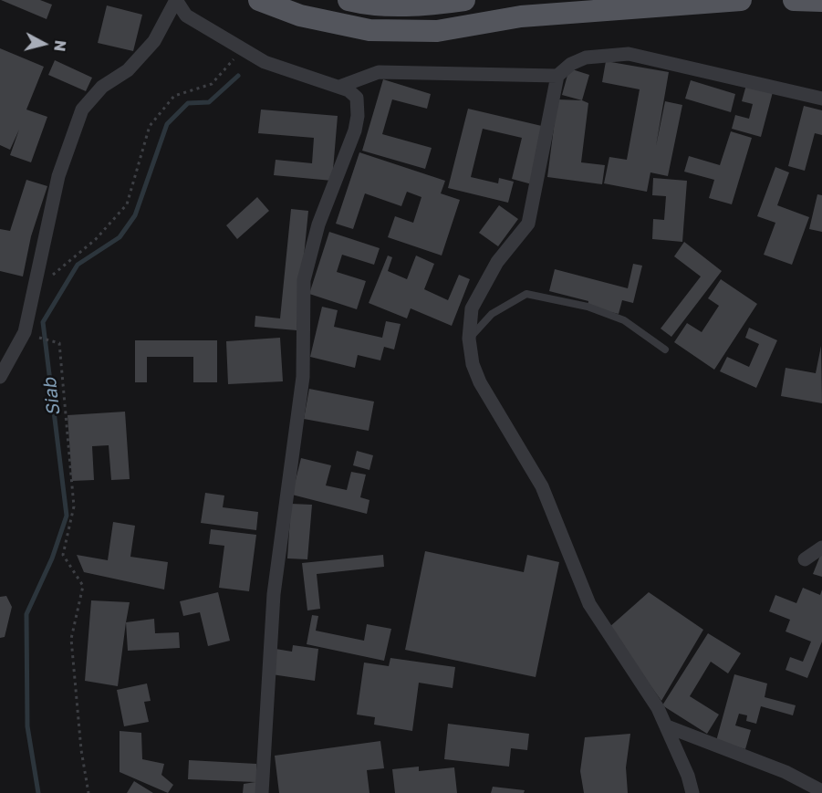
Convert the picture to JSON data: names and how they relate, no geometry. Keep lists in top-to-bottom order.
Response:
{
  "water": ["Siab"],
  "north": "right"
}
